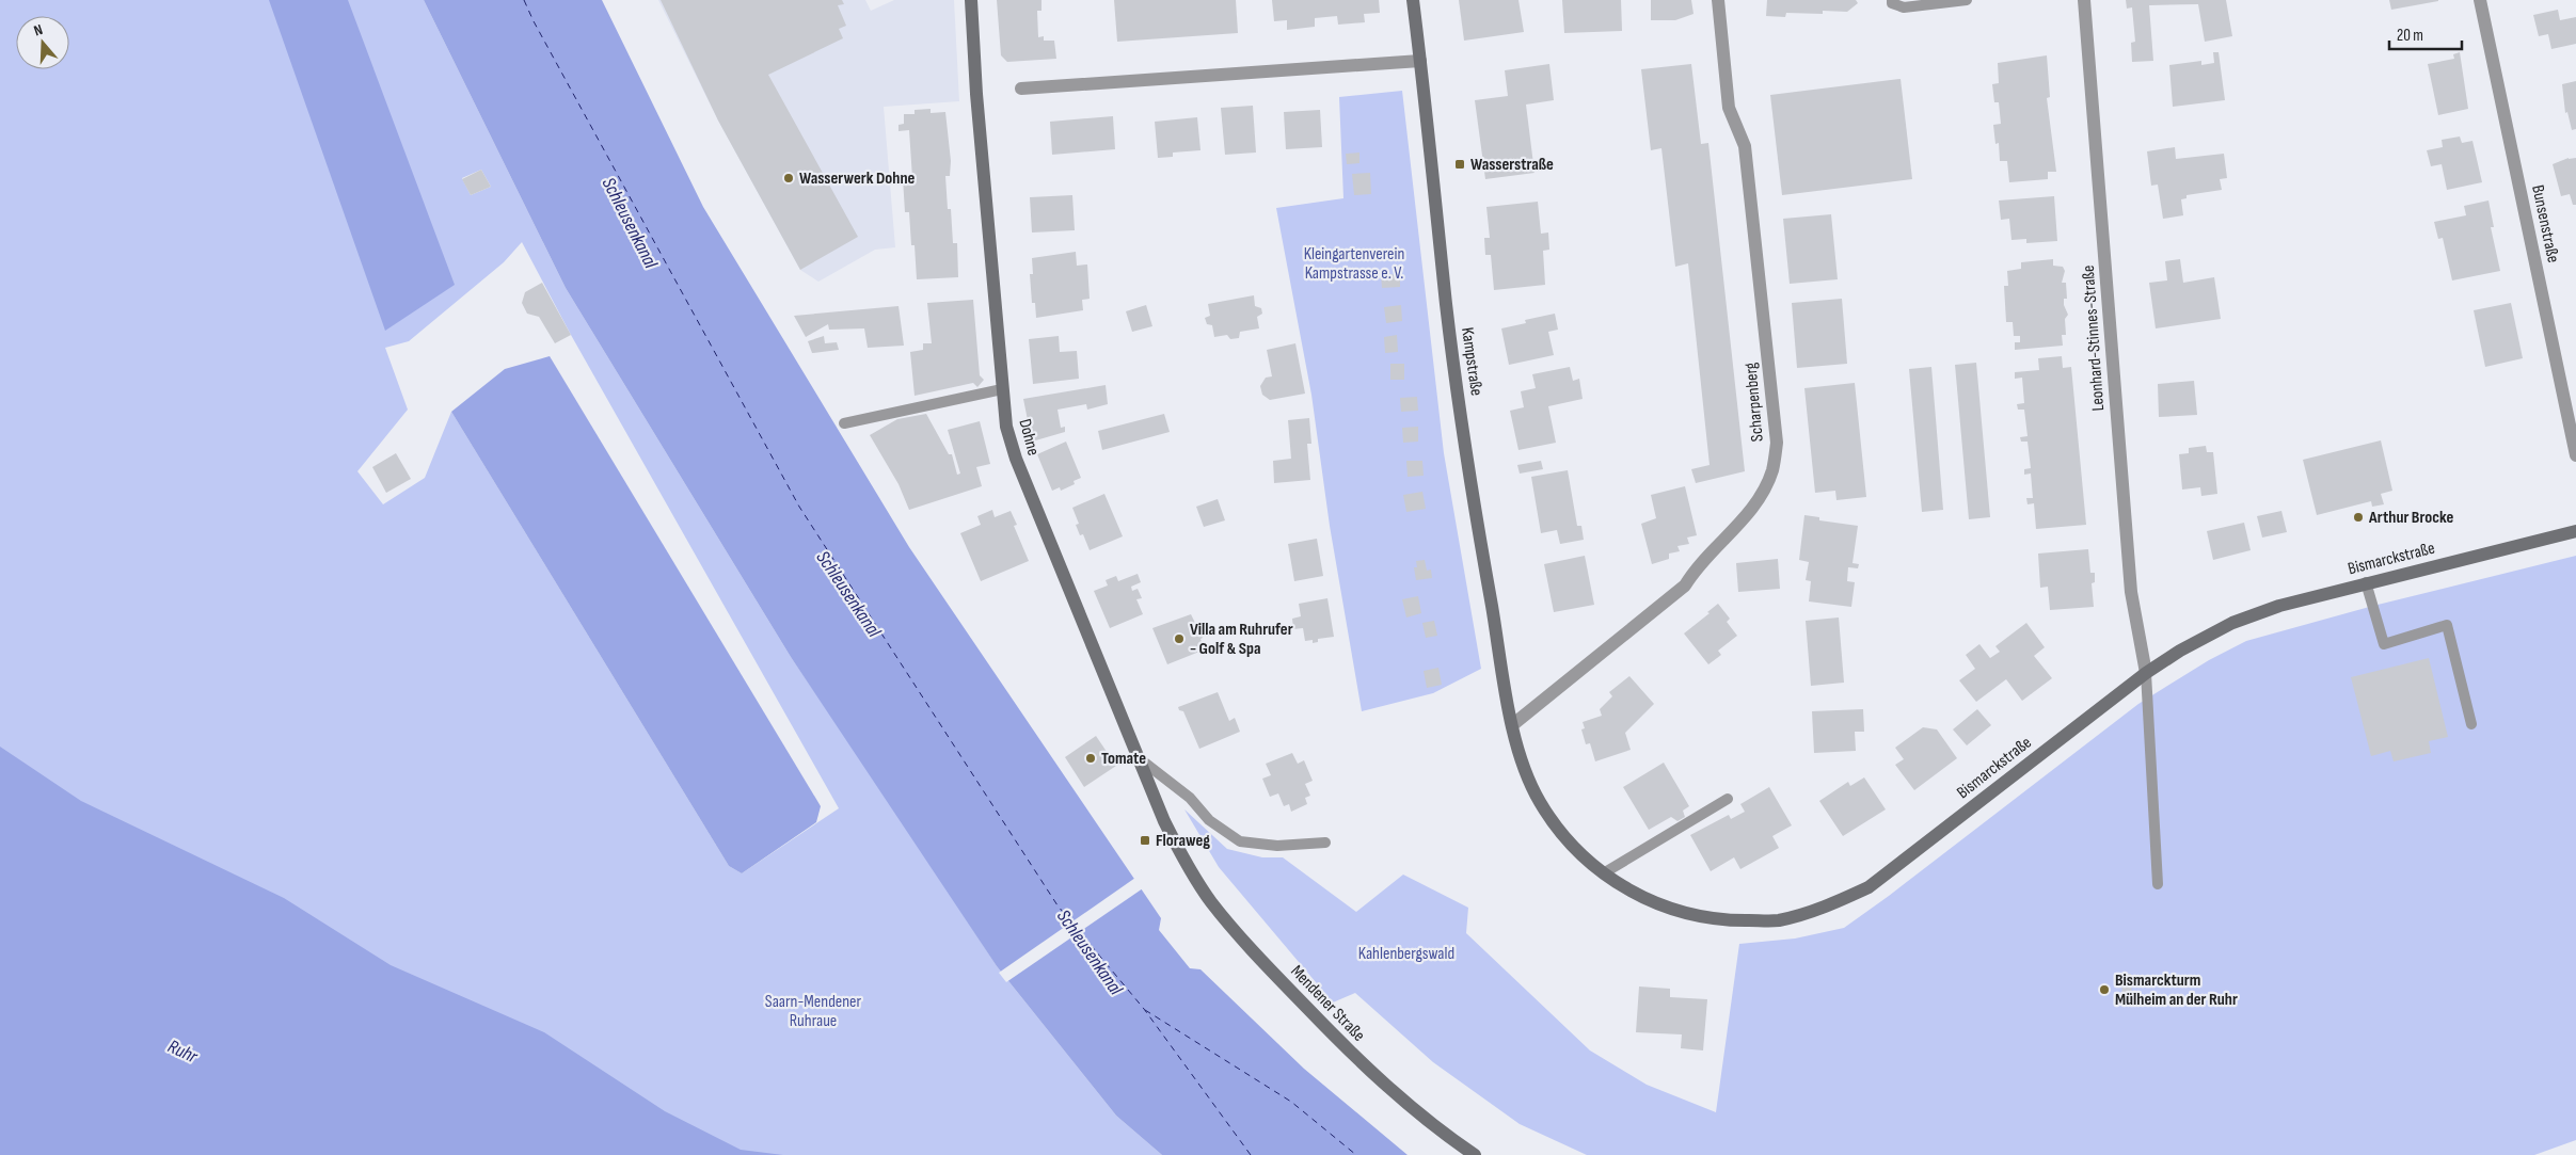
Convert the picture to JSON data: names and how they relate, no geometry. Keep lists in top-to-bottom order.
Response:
{
  "streets": {
    "main road": [
      "Kampstraße",
      "Dohne",
      "Bismarckstraße",
      "Mendener Straße"
    ],
    "street": ["Bunsenstraße", "Leonhard-Stinnes-Straße", "Scharpenberg"]
  },
  "crossings": [
    ["Leonhard-Stinnes-Straße", "Bismarckstraße"],
    ["Kampstraße", "Scharpenberg"],
    ["Kampstraße", "Bismarckstraße"],
    ["Scharpenberg", "Bismarckstraße"],
    ["Dohne", "Mendener Straße"]
  ],
  "water": ["Schleusenkanal", "Ruhr"],
  "parks": ["Kleingartenverein Kampstrasse e. V.", "Kahlenbergswald", "Saarn-Mendener Ruhraue"],
  "places": {
    "transit": ["Wasserstraße", "Floraweg"],
    "other": [
      "Wasserwerk Dohne",
      "Arthur Brocke",
      "Villa am Ruhrufer - Golf & Spa",
      "Tomate",
      "Bismarckturm Mülheim an der Ruhr"
    ]
  },
  "scale_bar": "20 m",
  "north": "top"
}
